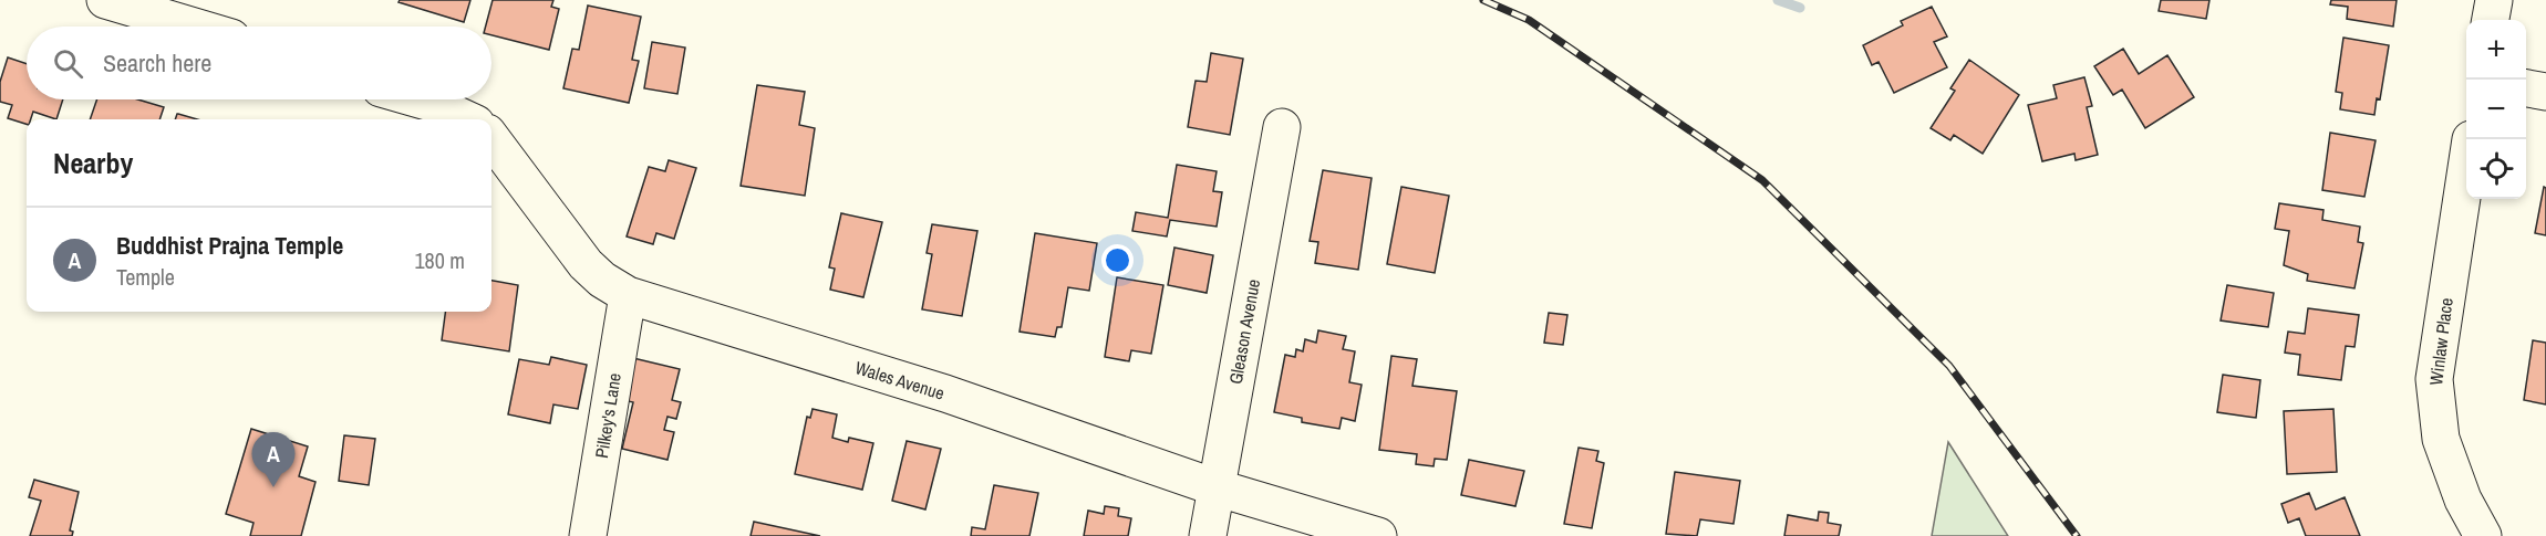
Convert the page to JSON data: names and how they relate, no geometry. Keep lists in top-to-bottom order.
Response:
{
  "streets": {
    "street": [
      "Gleason Avenue",
      "Winlaw Place",
      "Wales Avenue",
      "Pilkey's Lane"
    ]
  },
  "crossings": [
    ["Gleason Avenue", "Wales Avenue"],
    ["Wales Avenue", "Pilkey's Lane"]
  ],
  "page": {
    "map_buttons": ["+", "−"],
    "search": "Search here",
    "heading": "Nearby",
    "list": [
      {
        "mark": "A",
        "name": "Buddhist Prajna Temple",
        "note": "Temple",
        "value": "180 m"
      }
    ],
    "pins": "A"
  }
}
